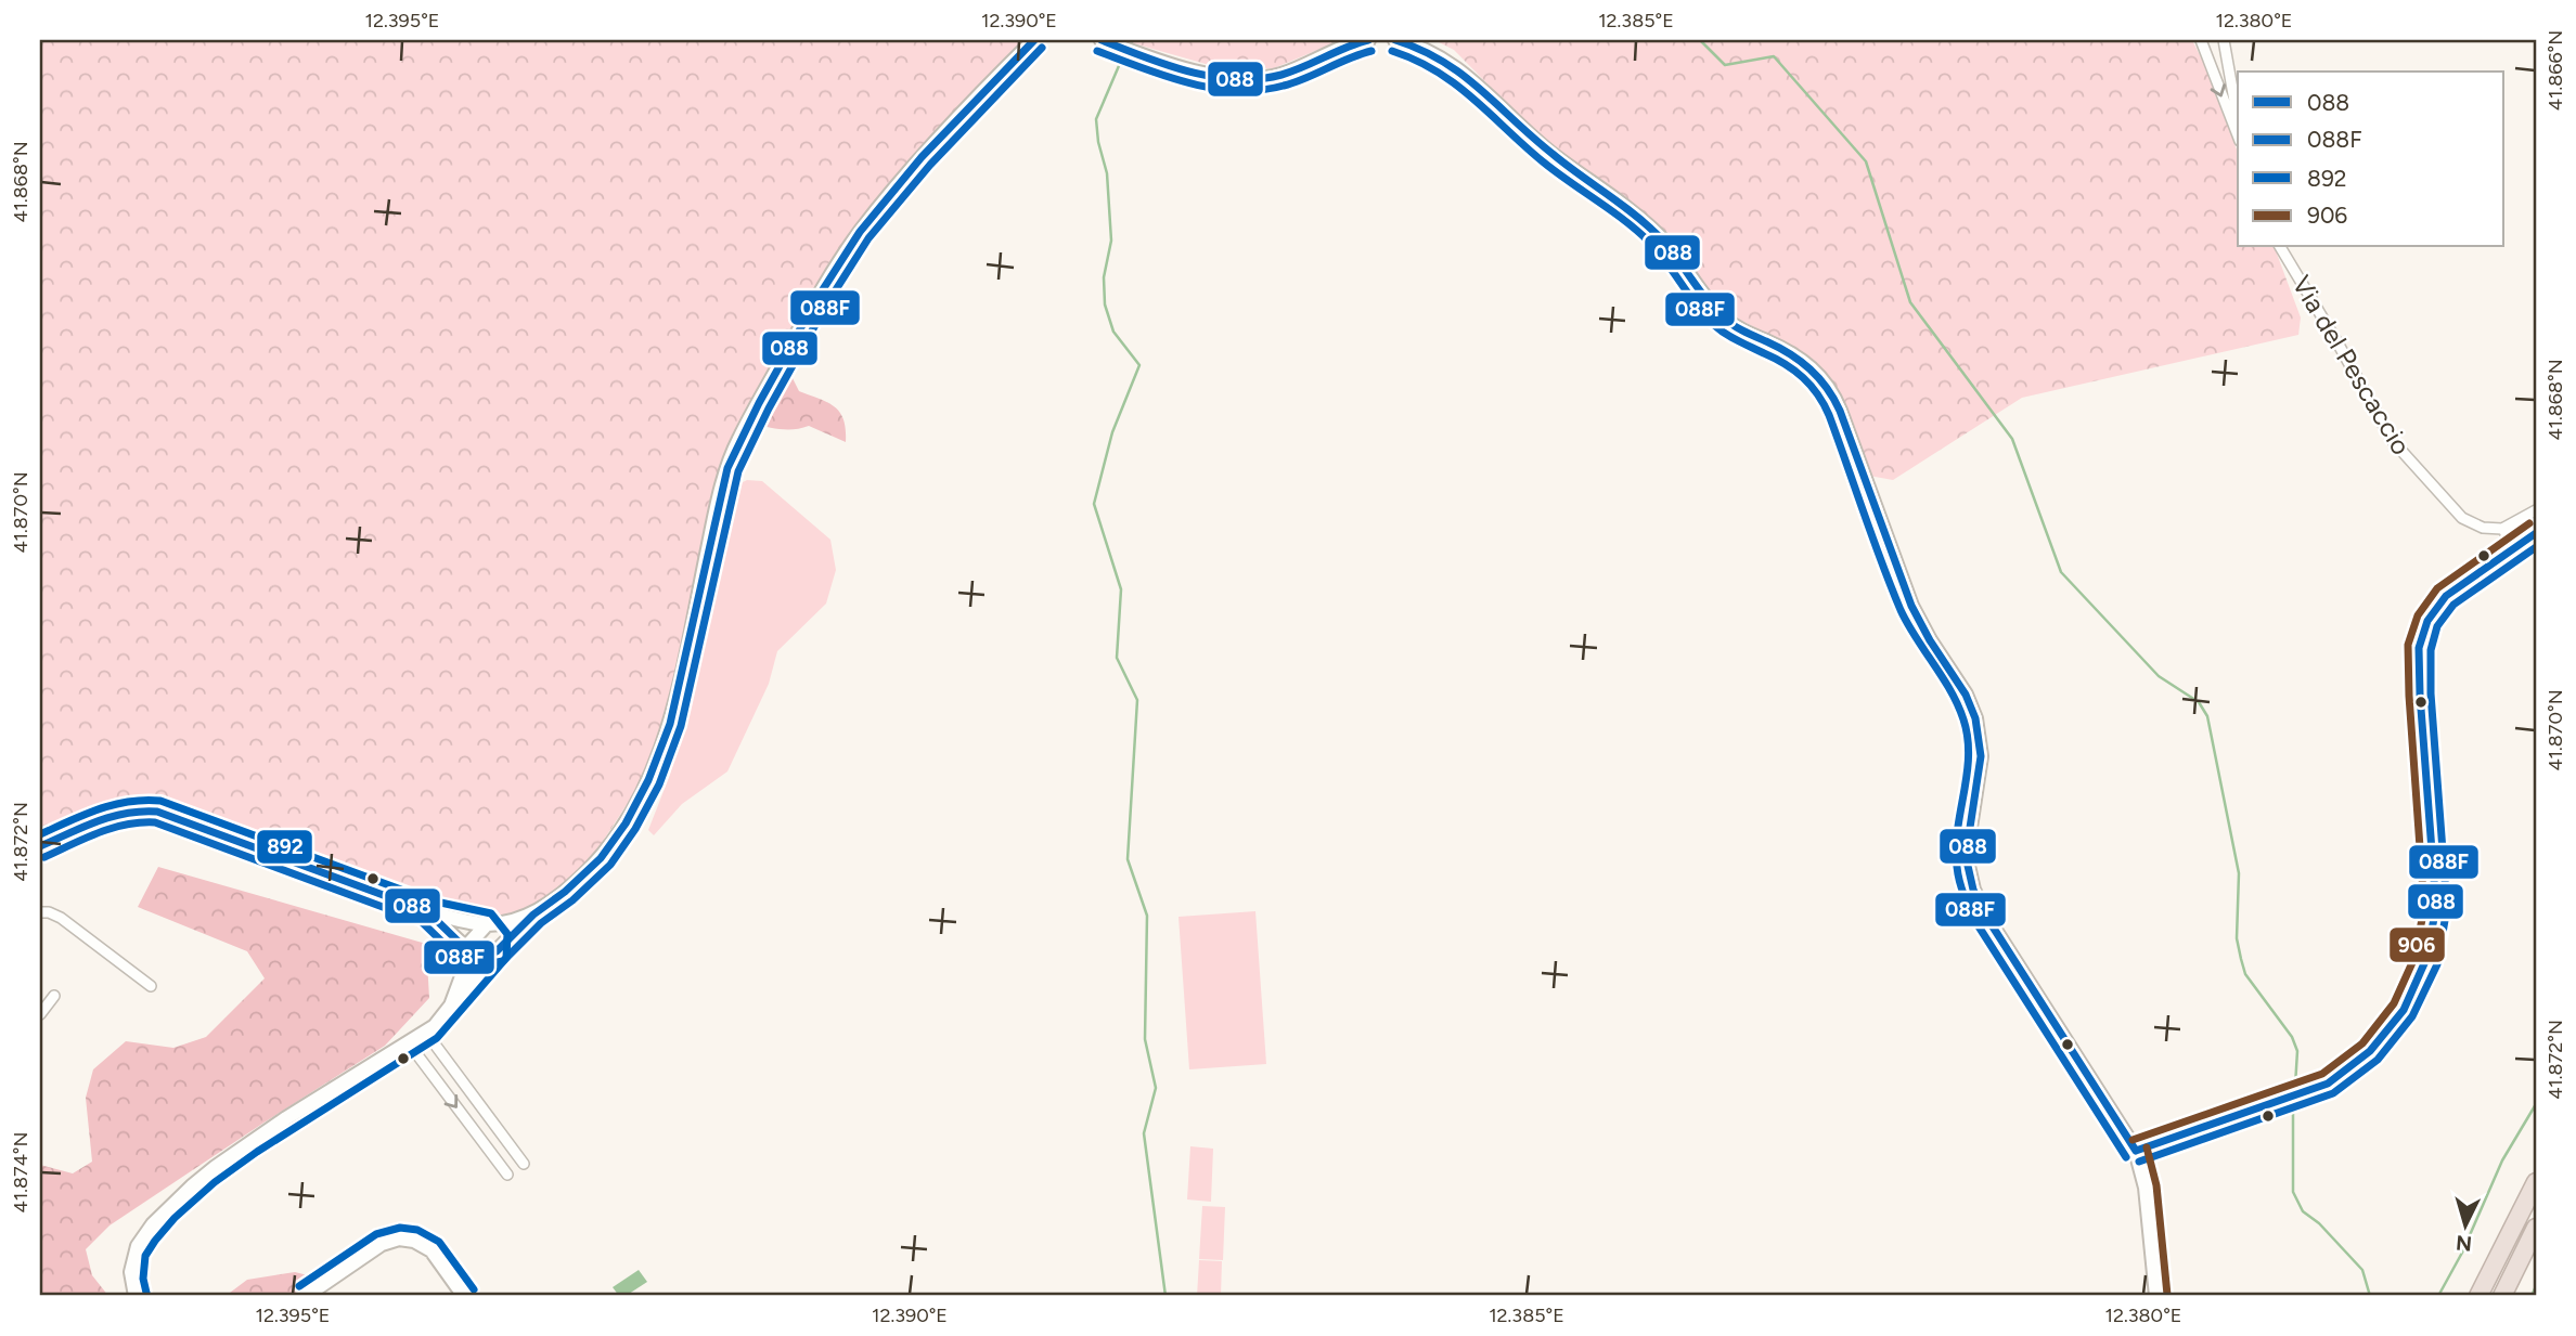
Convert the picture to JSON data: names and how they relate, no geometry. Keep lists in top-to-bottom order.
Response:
{
  "streets": {
    "street": ["Via del Pescaccio"]
  },
  "lines": [
    "transit line 088",
    "transit line 088F",
    "transit line 906",
    "transit line 892"
  ],
  "legend": [
    "088",
    "088F",
    "892",
    "906"
  ],
  "north": "bottom",
  "coordinates": [
    "12.395°E",
    "12.390°E",
    "12.385°E",
    "12.380°E",
    "41.866°N",
    "41.868°N",
    "41.870°N",
    "41.872°N",
    "41.874°N"
  ]
}
